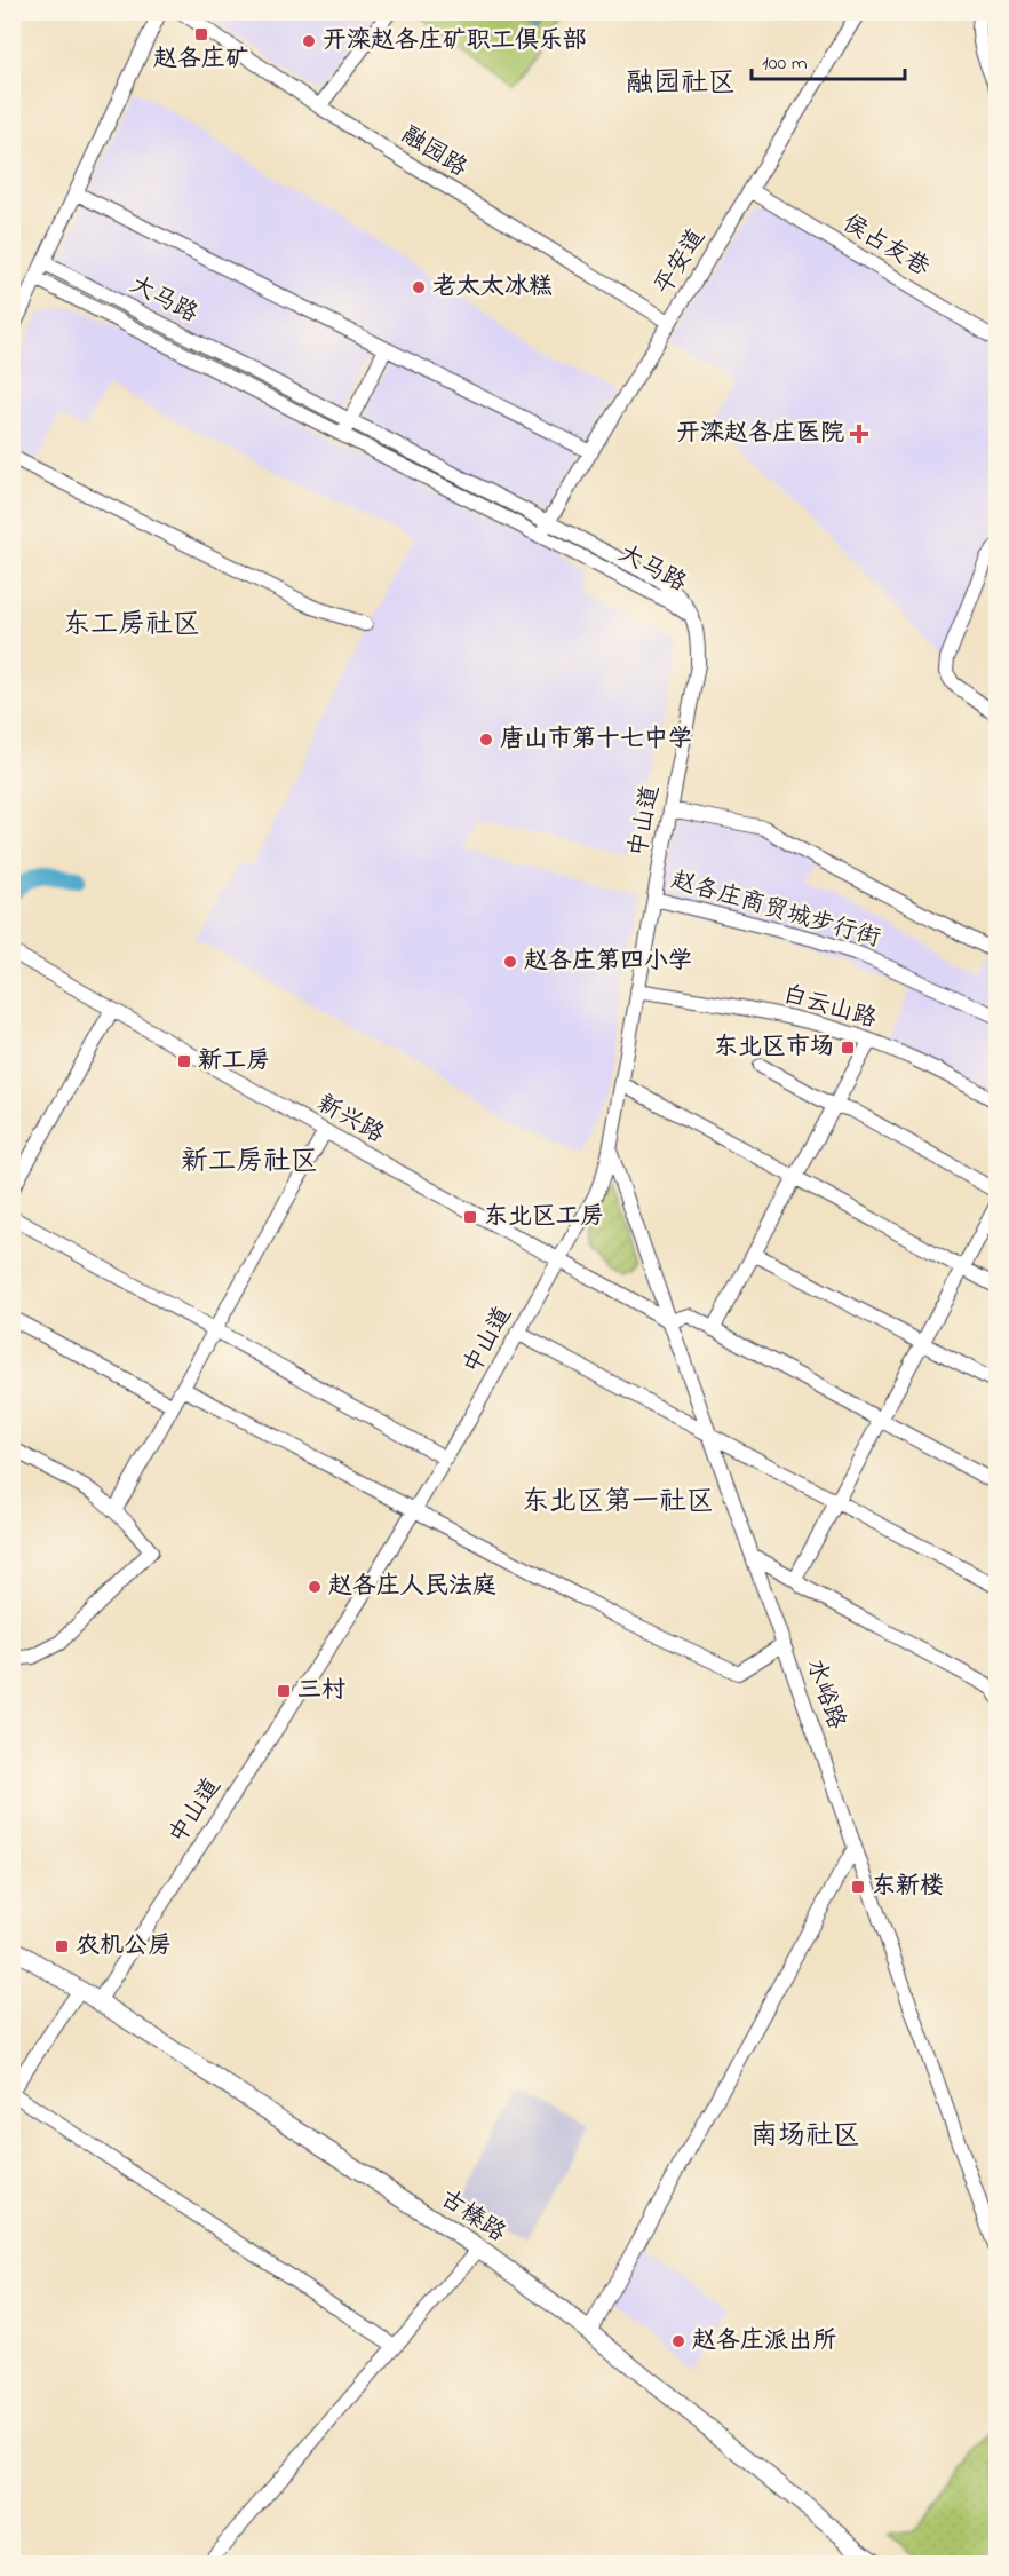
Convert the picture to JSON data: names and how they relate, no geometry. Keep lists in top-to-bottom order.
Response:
{
  "streets": {
    "main road": ["古榛路"],
    "street": [
      "融园路",
      "侯占友巷",
      "平安道",
      "大马路",
      "中山道",
      "赵各庄商贸城步行街",
      "白云山路",
      "新兴路",
      "水峪路"
    ]
  },
  "crossings": [
    ["融园路", "平安道"],
    ["侯占友巷", "平安道"],
    ["平安道", "大马路"],
    ["大马路", "中山道"],
    ["中山道", "赵各庄商贸城步行街"],
    ["中山道", "白云山路"],
    ["中山道", "新兴路"],
    ["中山道", "水峪路"],
    ["中山道", "古榛路"],
    ["新兴路", "水峪路"]
  ],
  "districts": [
    "融园社区",
    "东工房社区",
    "新工房社区",
    "东北区第一社区",
    "南场社区"
  ],
  "places": {
    "transit": [
      "赵各庄矿",
      "东北区市场",
      "新工房",
      "东北区工房",
      "三村",
      "东新楼",
      "农机公房"
    ],
    "other": [
      "开滦赵各庄矿职工俱乐部",
      "老太太冰糕",
      "唐山市第十七中学",
      "赵各庄第四小学",
      "赵各庄人民法庭",
      "赵各庄派出所"
    ],
    "health": ["开滦赵各庄医院"]
  },
  "scale_bar": "100 m"
}
